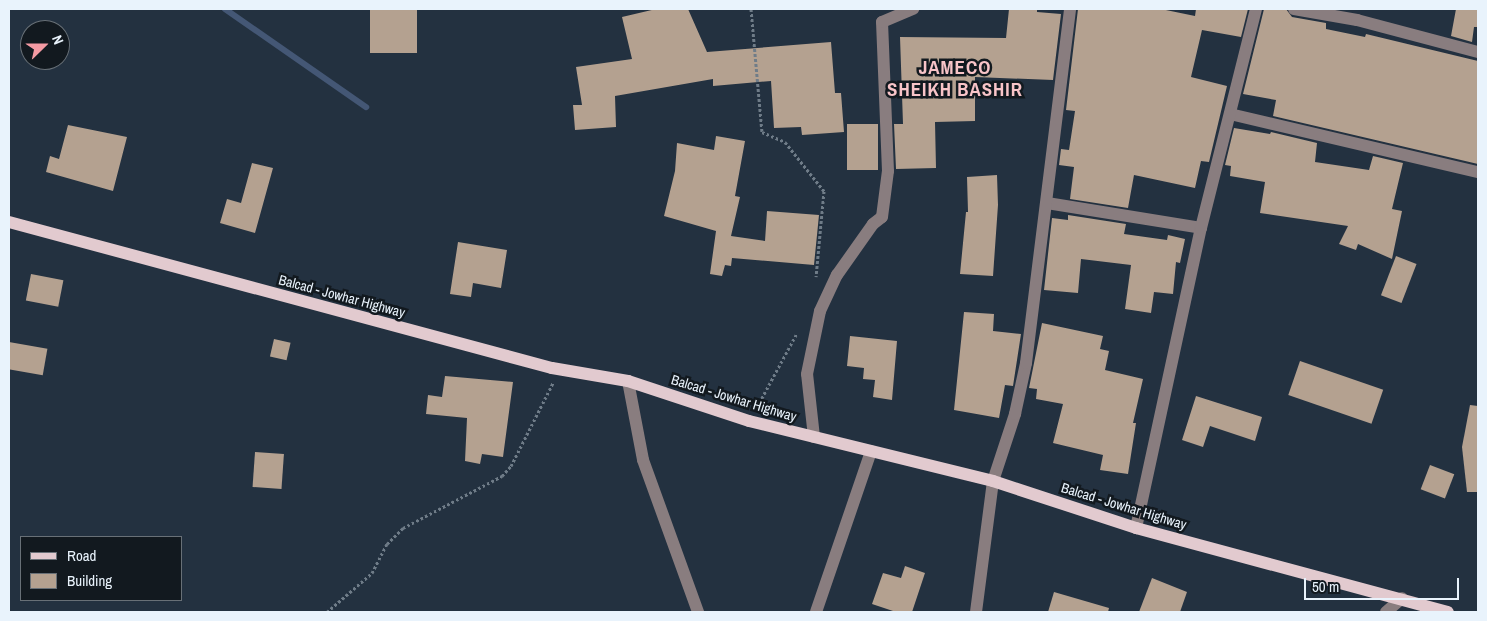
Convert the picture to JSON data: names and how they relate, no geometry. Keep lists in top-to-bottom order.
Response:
{
  "streets": {
    "main road": ["Balcad - Jowhar Highway"]
  },
  "districts": ["JAMECO SHEIKH BASHIR"],
  "legend": ["Road", "Building"],
  "scale_bar": "50 m",
  "north": "right"
}
